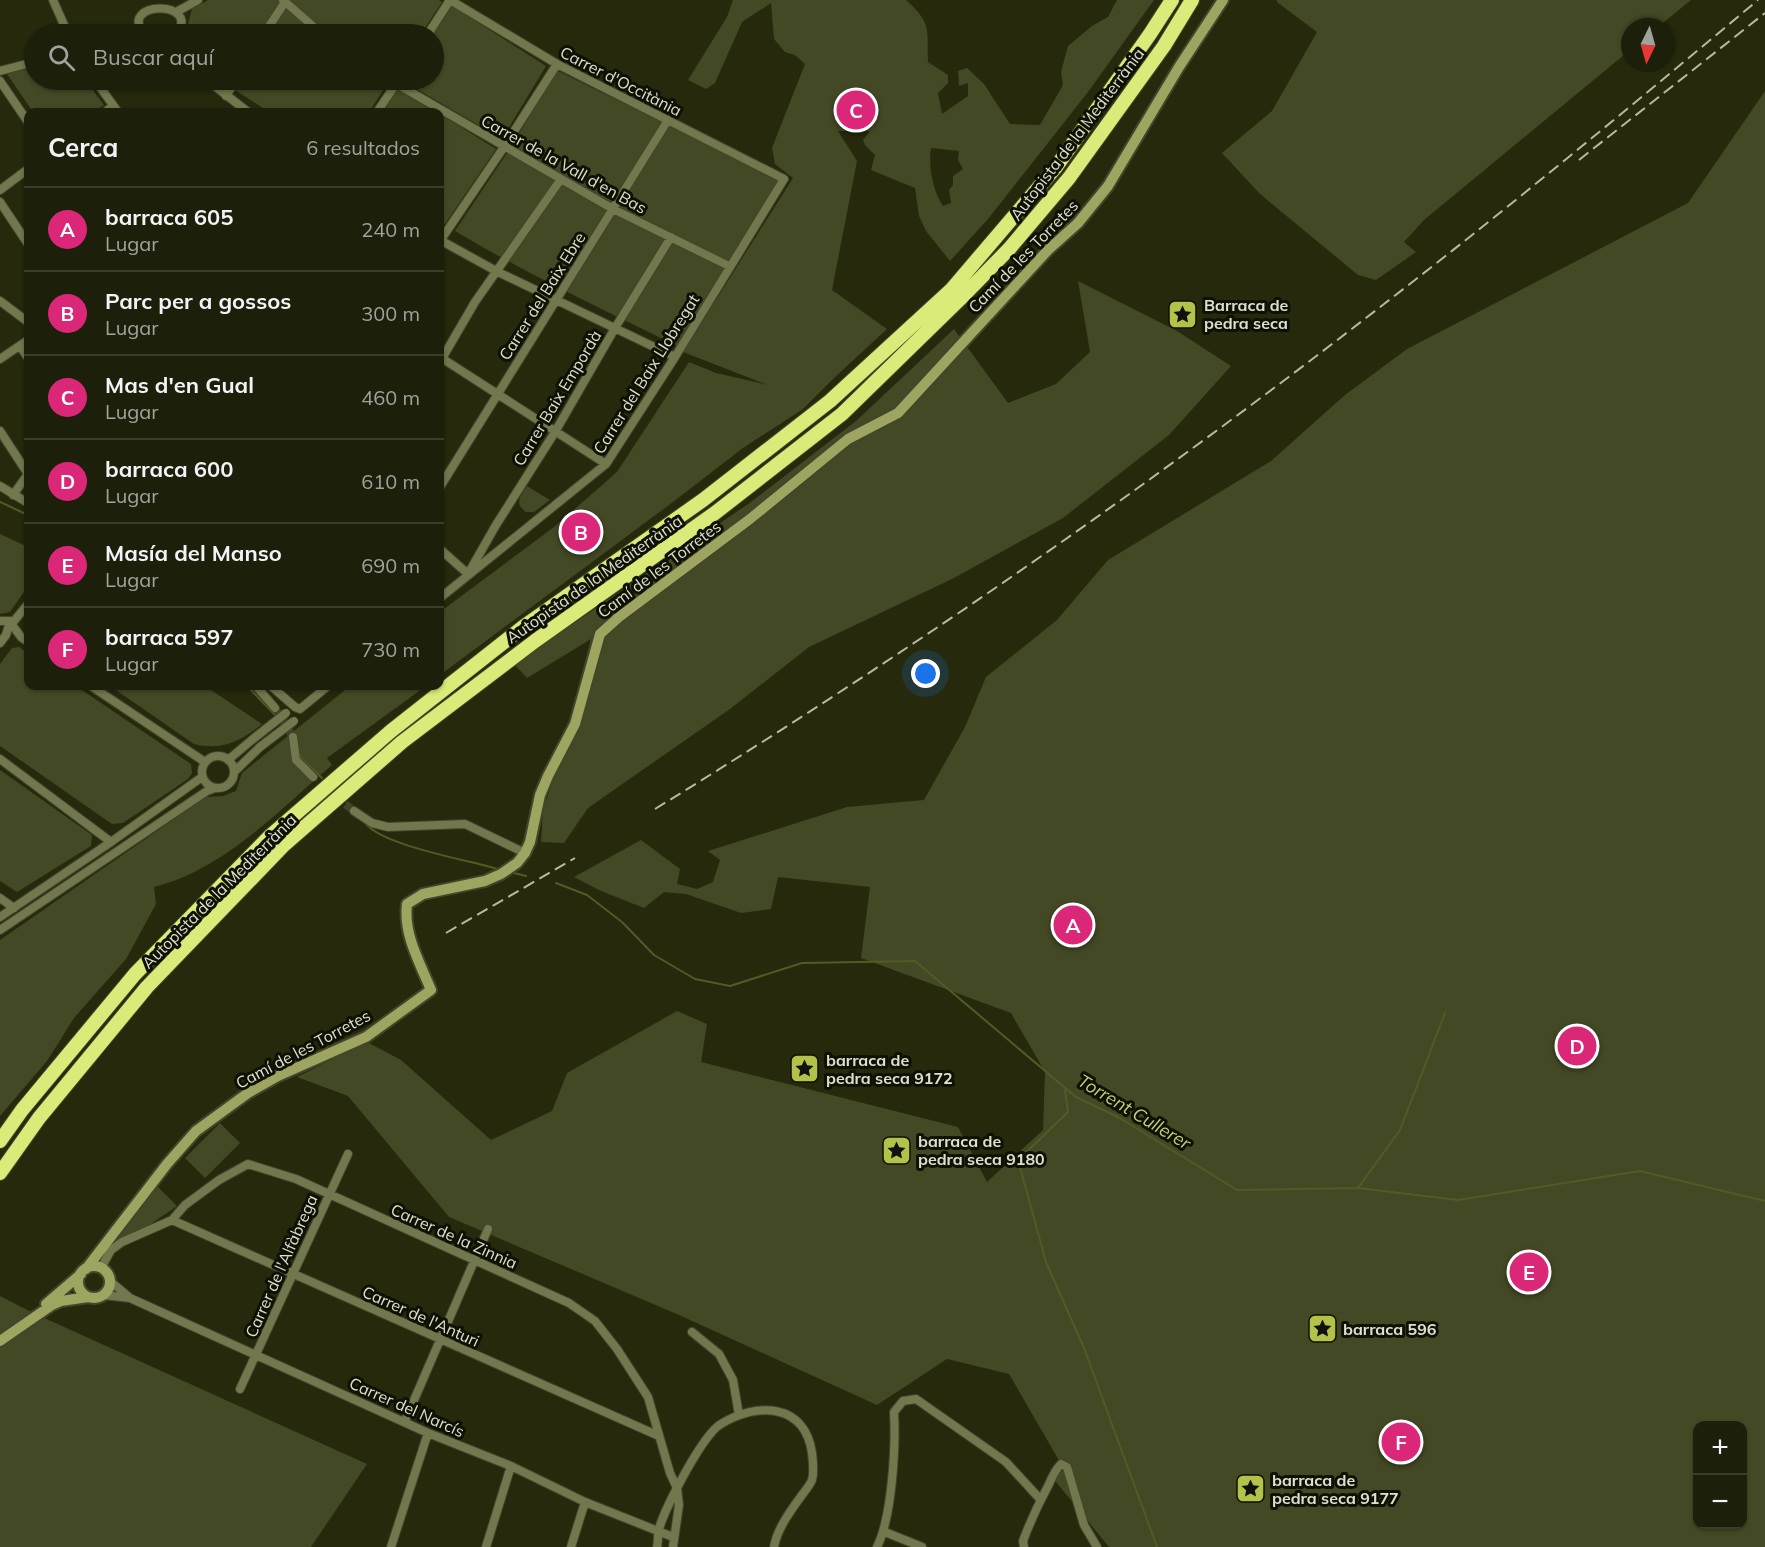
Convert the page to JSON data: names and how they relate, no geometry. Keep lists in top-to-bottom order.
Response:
{
  "streets": {
    "highway": ["Autopista de la Mediterrània"],
    "street": [
      "Carrer d'Occitània",
      "Carrer de la Vall d'en Bas",
      "Camí de les Torretes",
      "Carrer del Baix Ebre",
      "Carrer del Baix Llobregat",
      "Carrer Baix Empordà",
      "Carrer de la Zinnia",
      "Carrer de l'Alfàbrega",
      "Carrer de l'Anturi",
      "Carrer del Narcís"
    ]
  },
  "crossings": [
    ["Carrer d'Occitània", "Carrer del Baix Ebre"],
    ["Carrer d'Occitània", "Carrer del Baix Llobregat"],
    ["Carrer de la Vall d'en Bas", "Carrer del Baix Ebre"],
    ["Carrer de la Vall d'en Bas", "Carrer del Baix Llobregat"],
    ["Carrer de la Vall d'en Bas", "Carrer Baix Empordà"],
    ["Camí de les Torretes", "Carrer de la Zinnia"],
    ["Camí de les Torretes", "Carrer del Narcís"],
    ["Carrer del Baix Llobregat", "Carrer Baix Empordà"],
    ["Carrer de la Zinnia", "Carrer de l'Alfàbrega"],
    ["Carrer de la Zinnia", "Carrer de l'Anturi"],
    ["Carrer de la Zinnia", "Carrer del Narcís"],
    ["Carrer de l'Alfàbrega", "Carrer de l'Anturi"],
    ["Carrer de l'Alfàbrega", "Carrer del Narcís"]
  ],
  "water": ["Torrent Cullerer"],
  "places": {
    "place": [
      "Barraca de pedra seca",
      "barraca de pedra seca 9172",
      "barraca de pedra seca 9180",
      "barraca 596",
      "barraca de pedra seca 9177"
    ]
  },
  "north": "bottom",
  "page": {
    "search": "Buscar aquí",
    "pins": [
      "C",
      "B",
      "A",
      "D",
      "E",
      "F"
    ],
    "heading": ["Cerca", "6 resultados"],
    "list": [
      {
        "mark": "A",
        "name": "barraca 605",
        "note": "Lugar",
        "value": "240 m"
      },
      {
        "mark": "B",
        "name": "Parc per a gossos",
        "note": "Lugar",
        "value": "300 m"
      },
      {
        "mark": "C",
        "name": "Mas d'en Gual",
        "note": "Lugar",
        "value": "460 m"
      },
      {
        "mark": "D",
        "name": "barraca 600",
        "note": "Lugar",
        "value": "610 m"
      },
      {
        "mark": "E",
        "name": "Masía del Manso",
        "note": "Lugar",
        "value": "690 m"
      },
      {
        "mark": "F",
        "name": "barraca 597",
        "note": "Lugar",
        "value": "730 m"
      }
    ],
    "map_buttons": ["+", "−"]
  }
}
